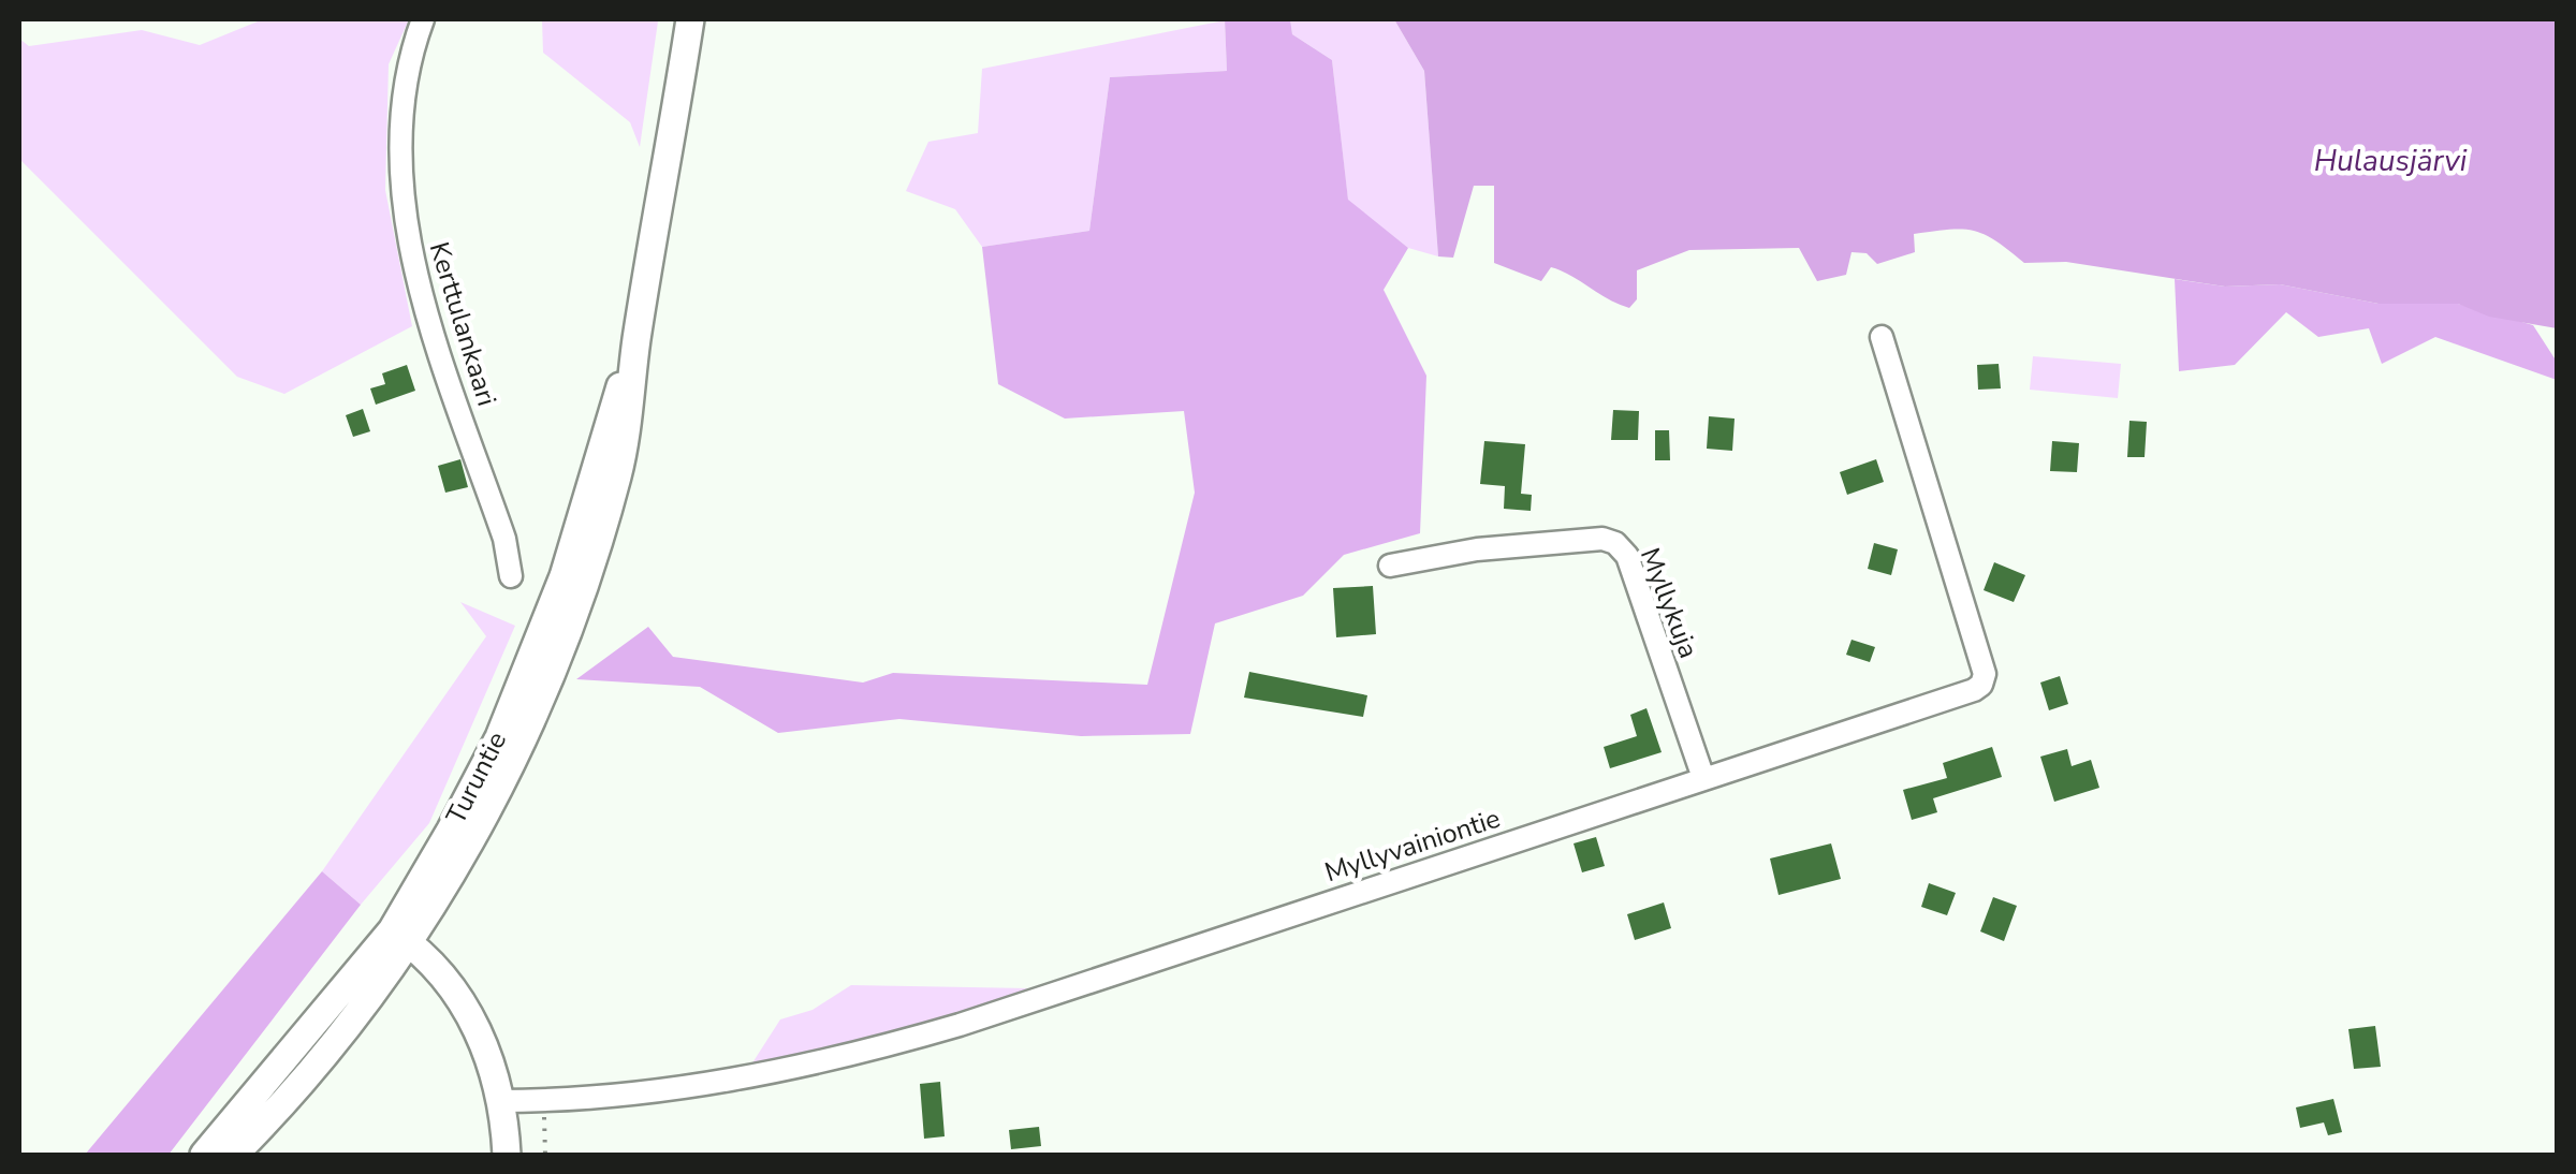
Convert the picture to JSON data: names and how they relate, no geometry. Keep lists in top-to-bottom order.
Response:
{
  "streets": {
    "main road": ["Turuntie"],
    "street": ["Kerttulankaari", "Myllykuja", "Myllyvainiontie"]
  },
  "crossings": [
    ["Myllykuja", "Myllyvainiontie"]
  ],
  "water": ["Hulausjärvi"]
}
